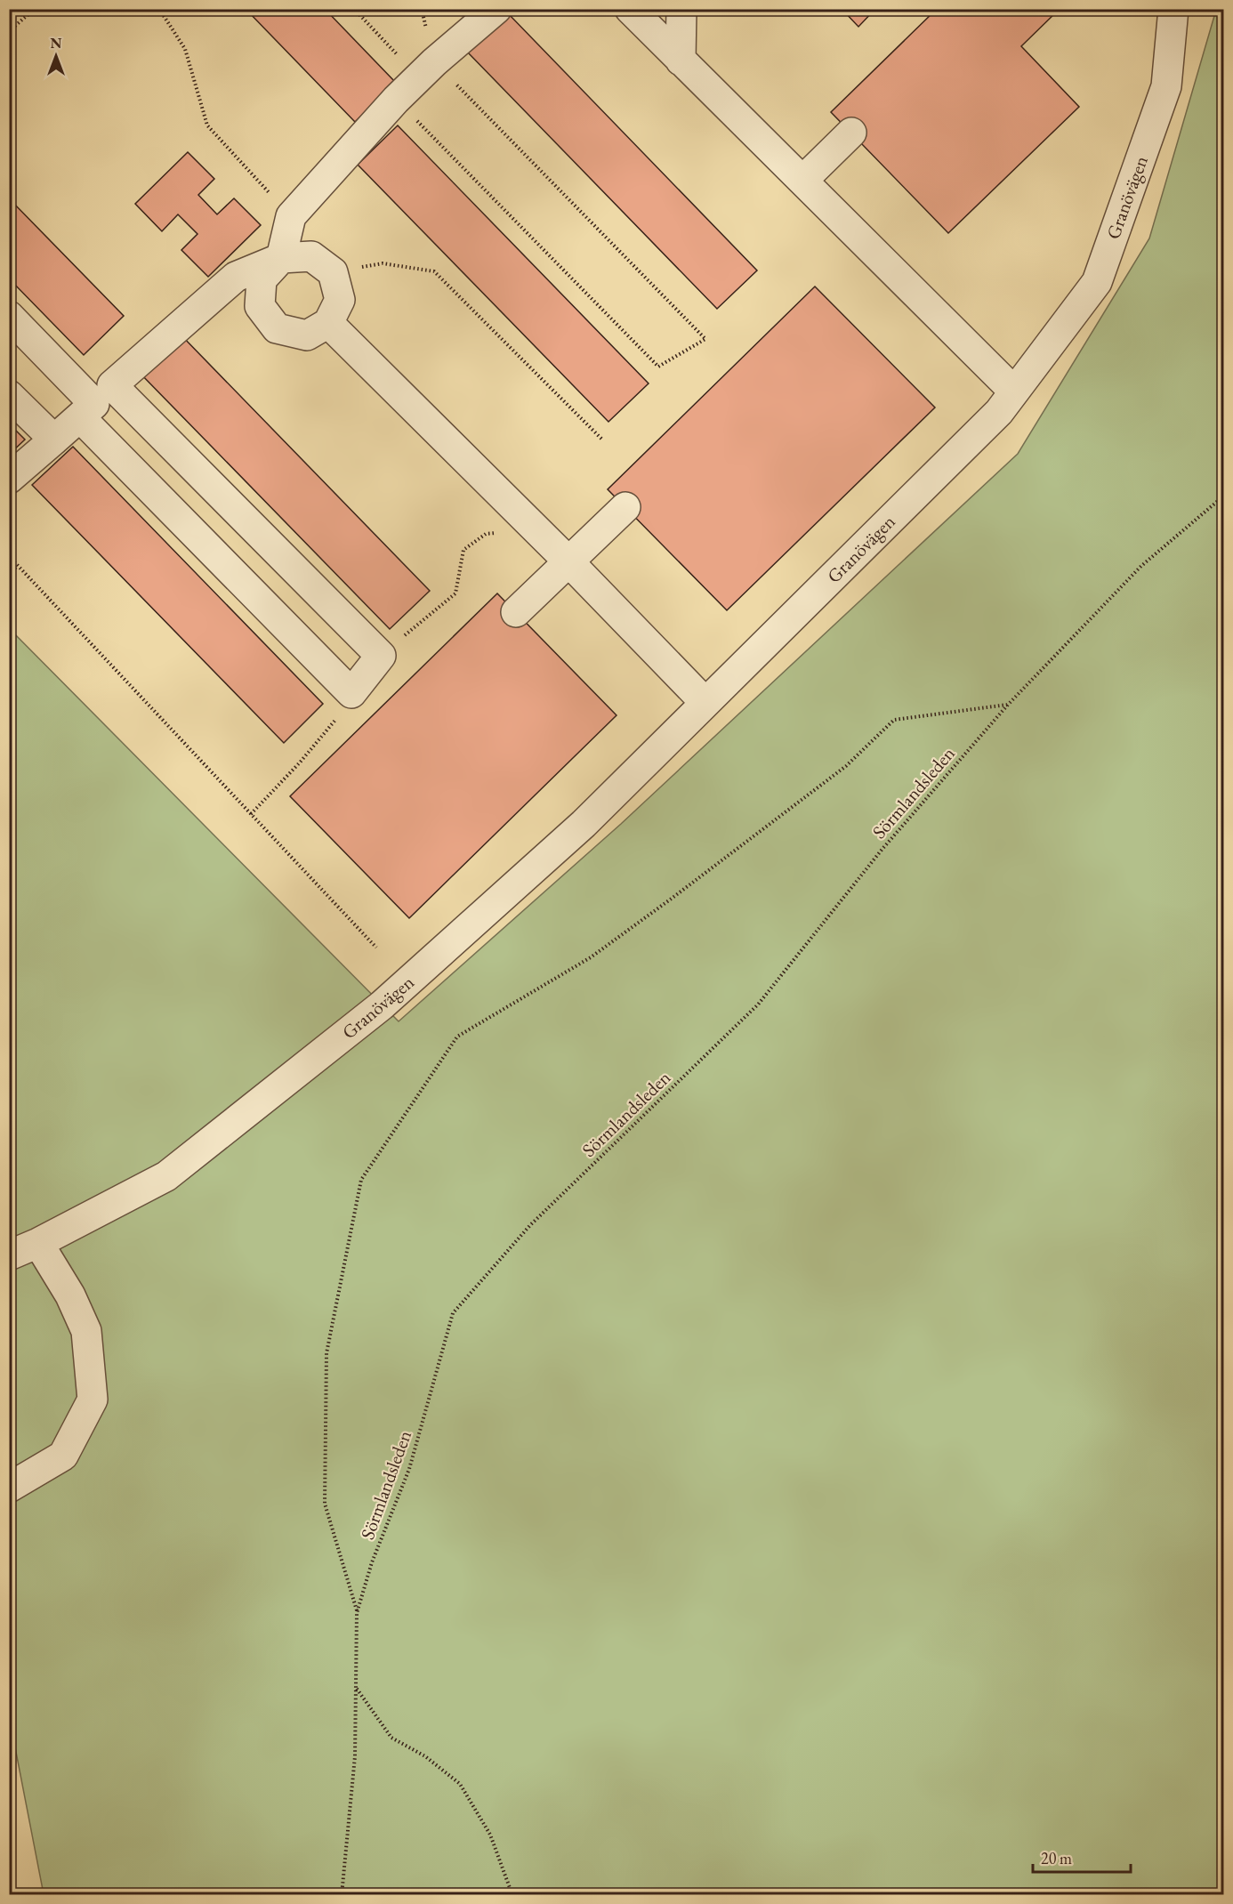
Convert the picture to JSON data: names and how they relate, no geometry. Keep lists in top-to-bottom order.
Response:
{
  "streets": {
    "street": ["Granövägen"],
    "path": ["Sörmlandsleden"]
  },
  "scale_bar": "20 m",
  "north": "top"
}
